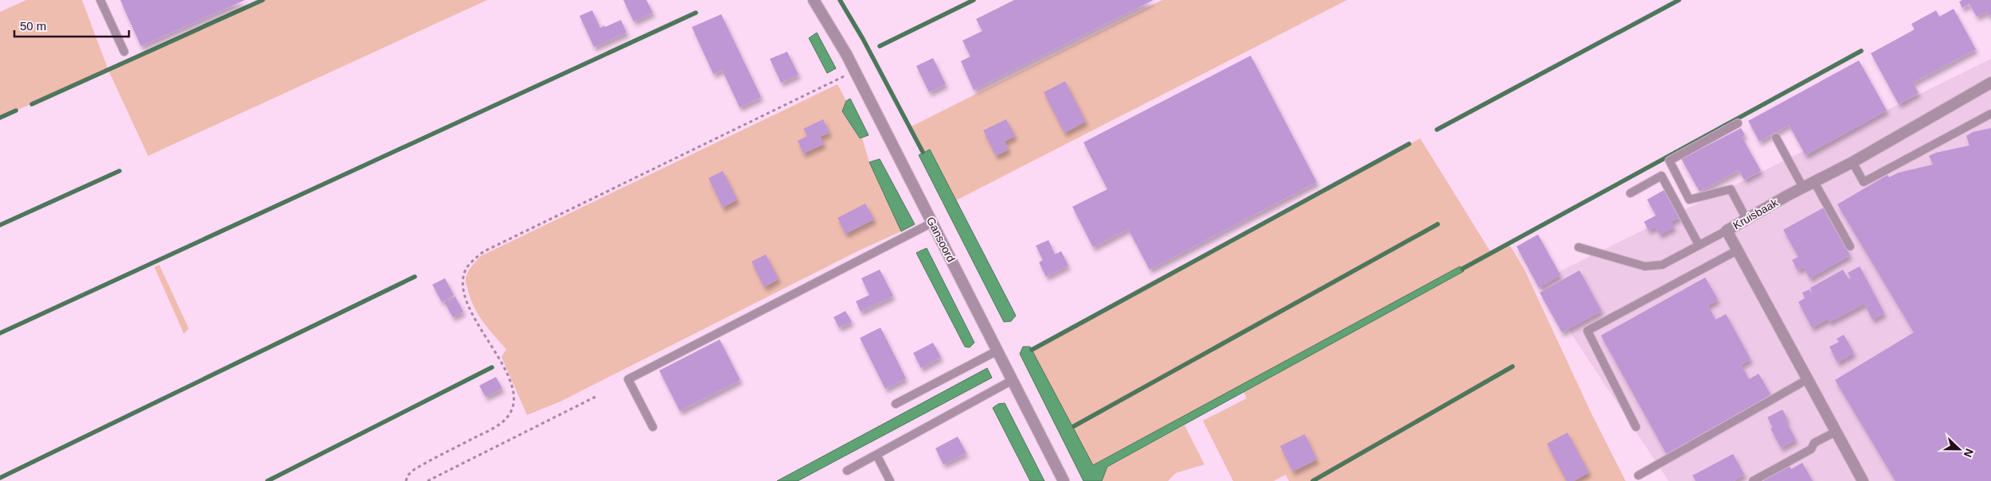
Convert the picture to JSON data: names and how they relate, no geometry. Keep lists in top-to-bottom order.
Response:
{
  "streets": {
    "street": ["Kruisbaak", "Gansoord"]
  },
  "scale_bar": "50 m",
  "north": "right"
}
